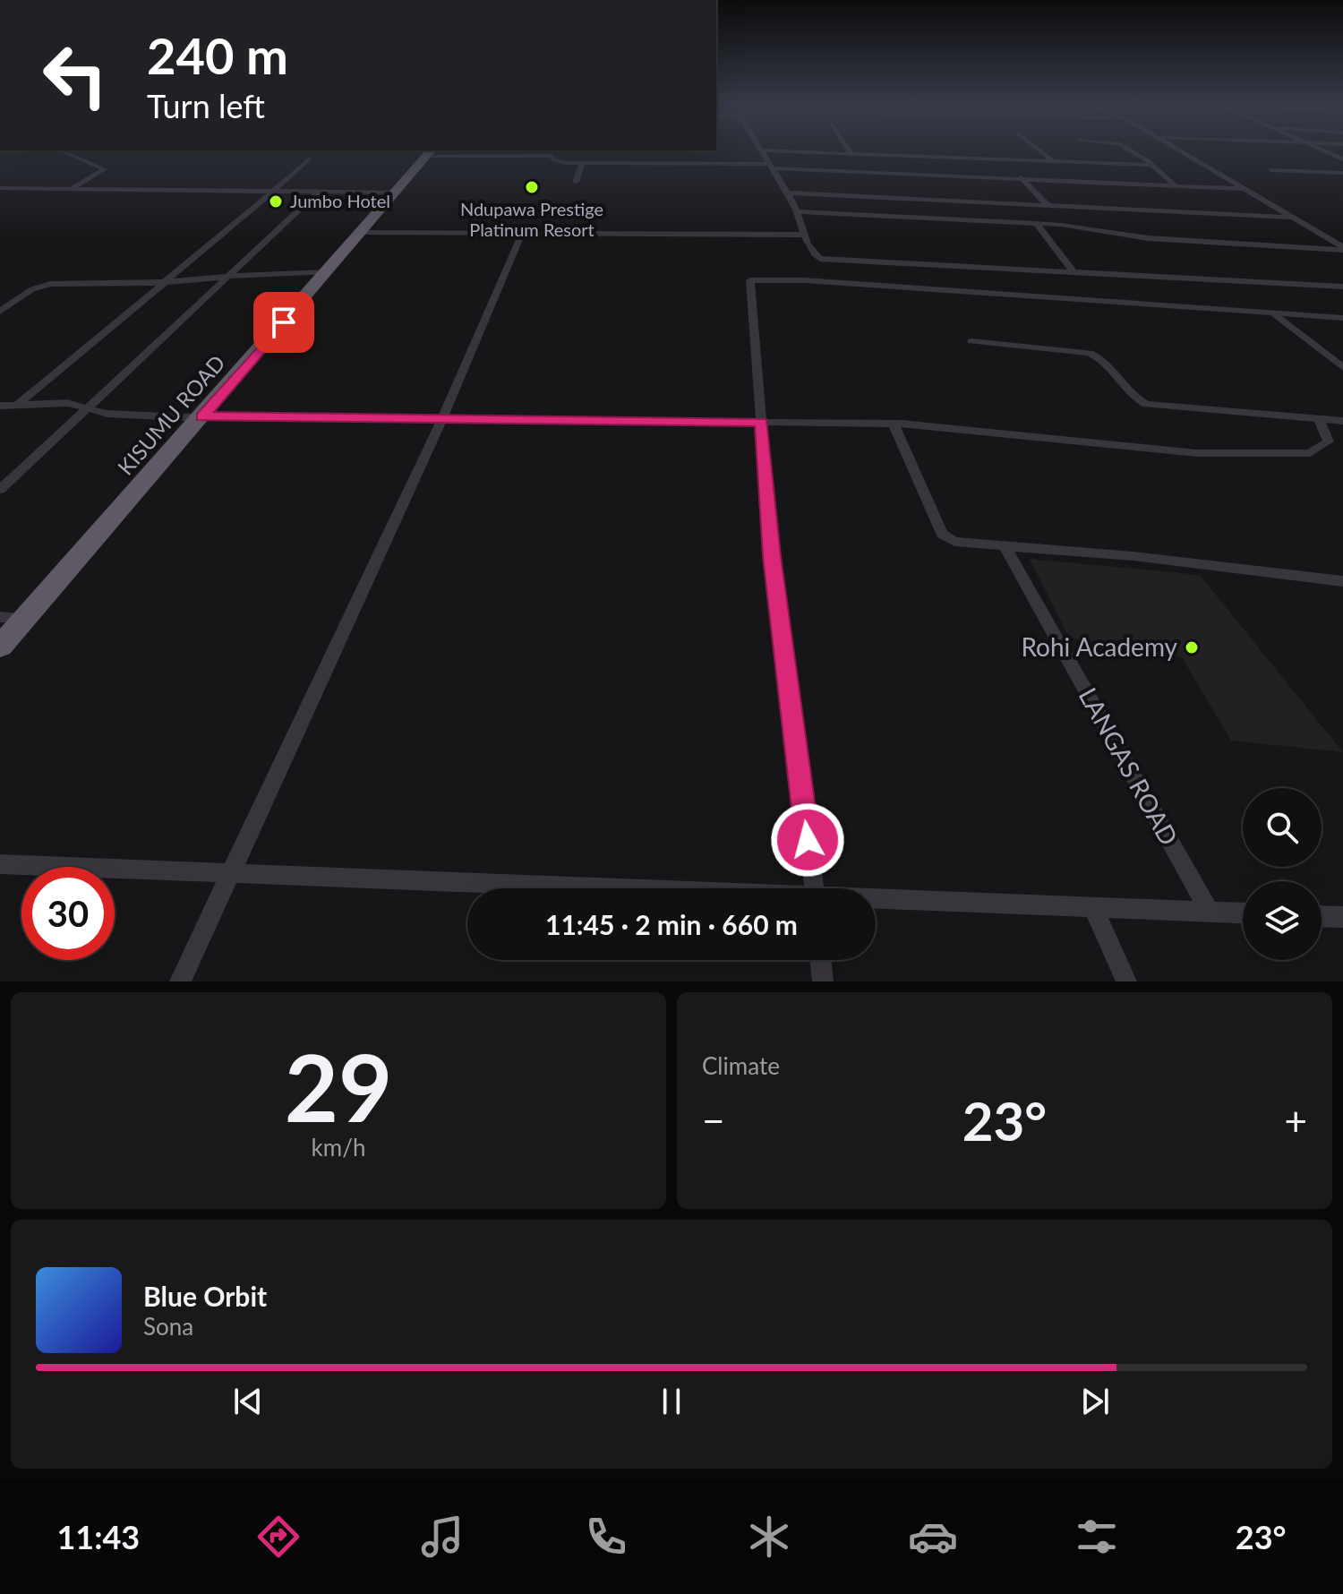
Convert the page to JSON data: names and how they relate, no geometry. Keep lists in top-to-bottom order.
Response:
{
  "streets": {
    "highway": ["KISUMU ROAD"],
    "street": ["LANGAS ROAD"]
  },
  "places": ["Ndupawa Prestige Platinum Resort", "Jumbo Hotel", "Rohi Academy"],
  "page": {
    "turn": ["240 m", "Turn left"],
    "limit": "30",
    "trip": "11:45 · 2 min · 660 m",
    "tile": [
      ["29", "km/h"],
      "Climate"
    ],
    "heat": ["−", "23°", "+"],
    "song": ["Blue Orbit", "Sona"],
    "tabs": ["11:43", "23°"]
  }
}
